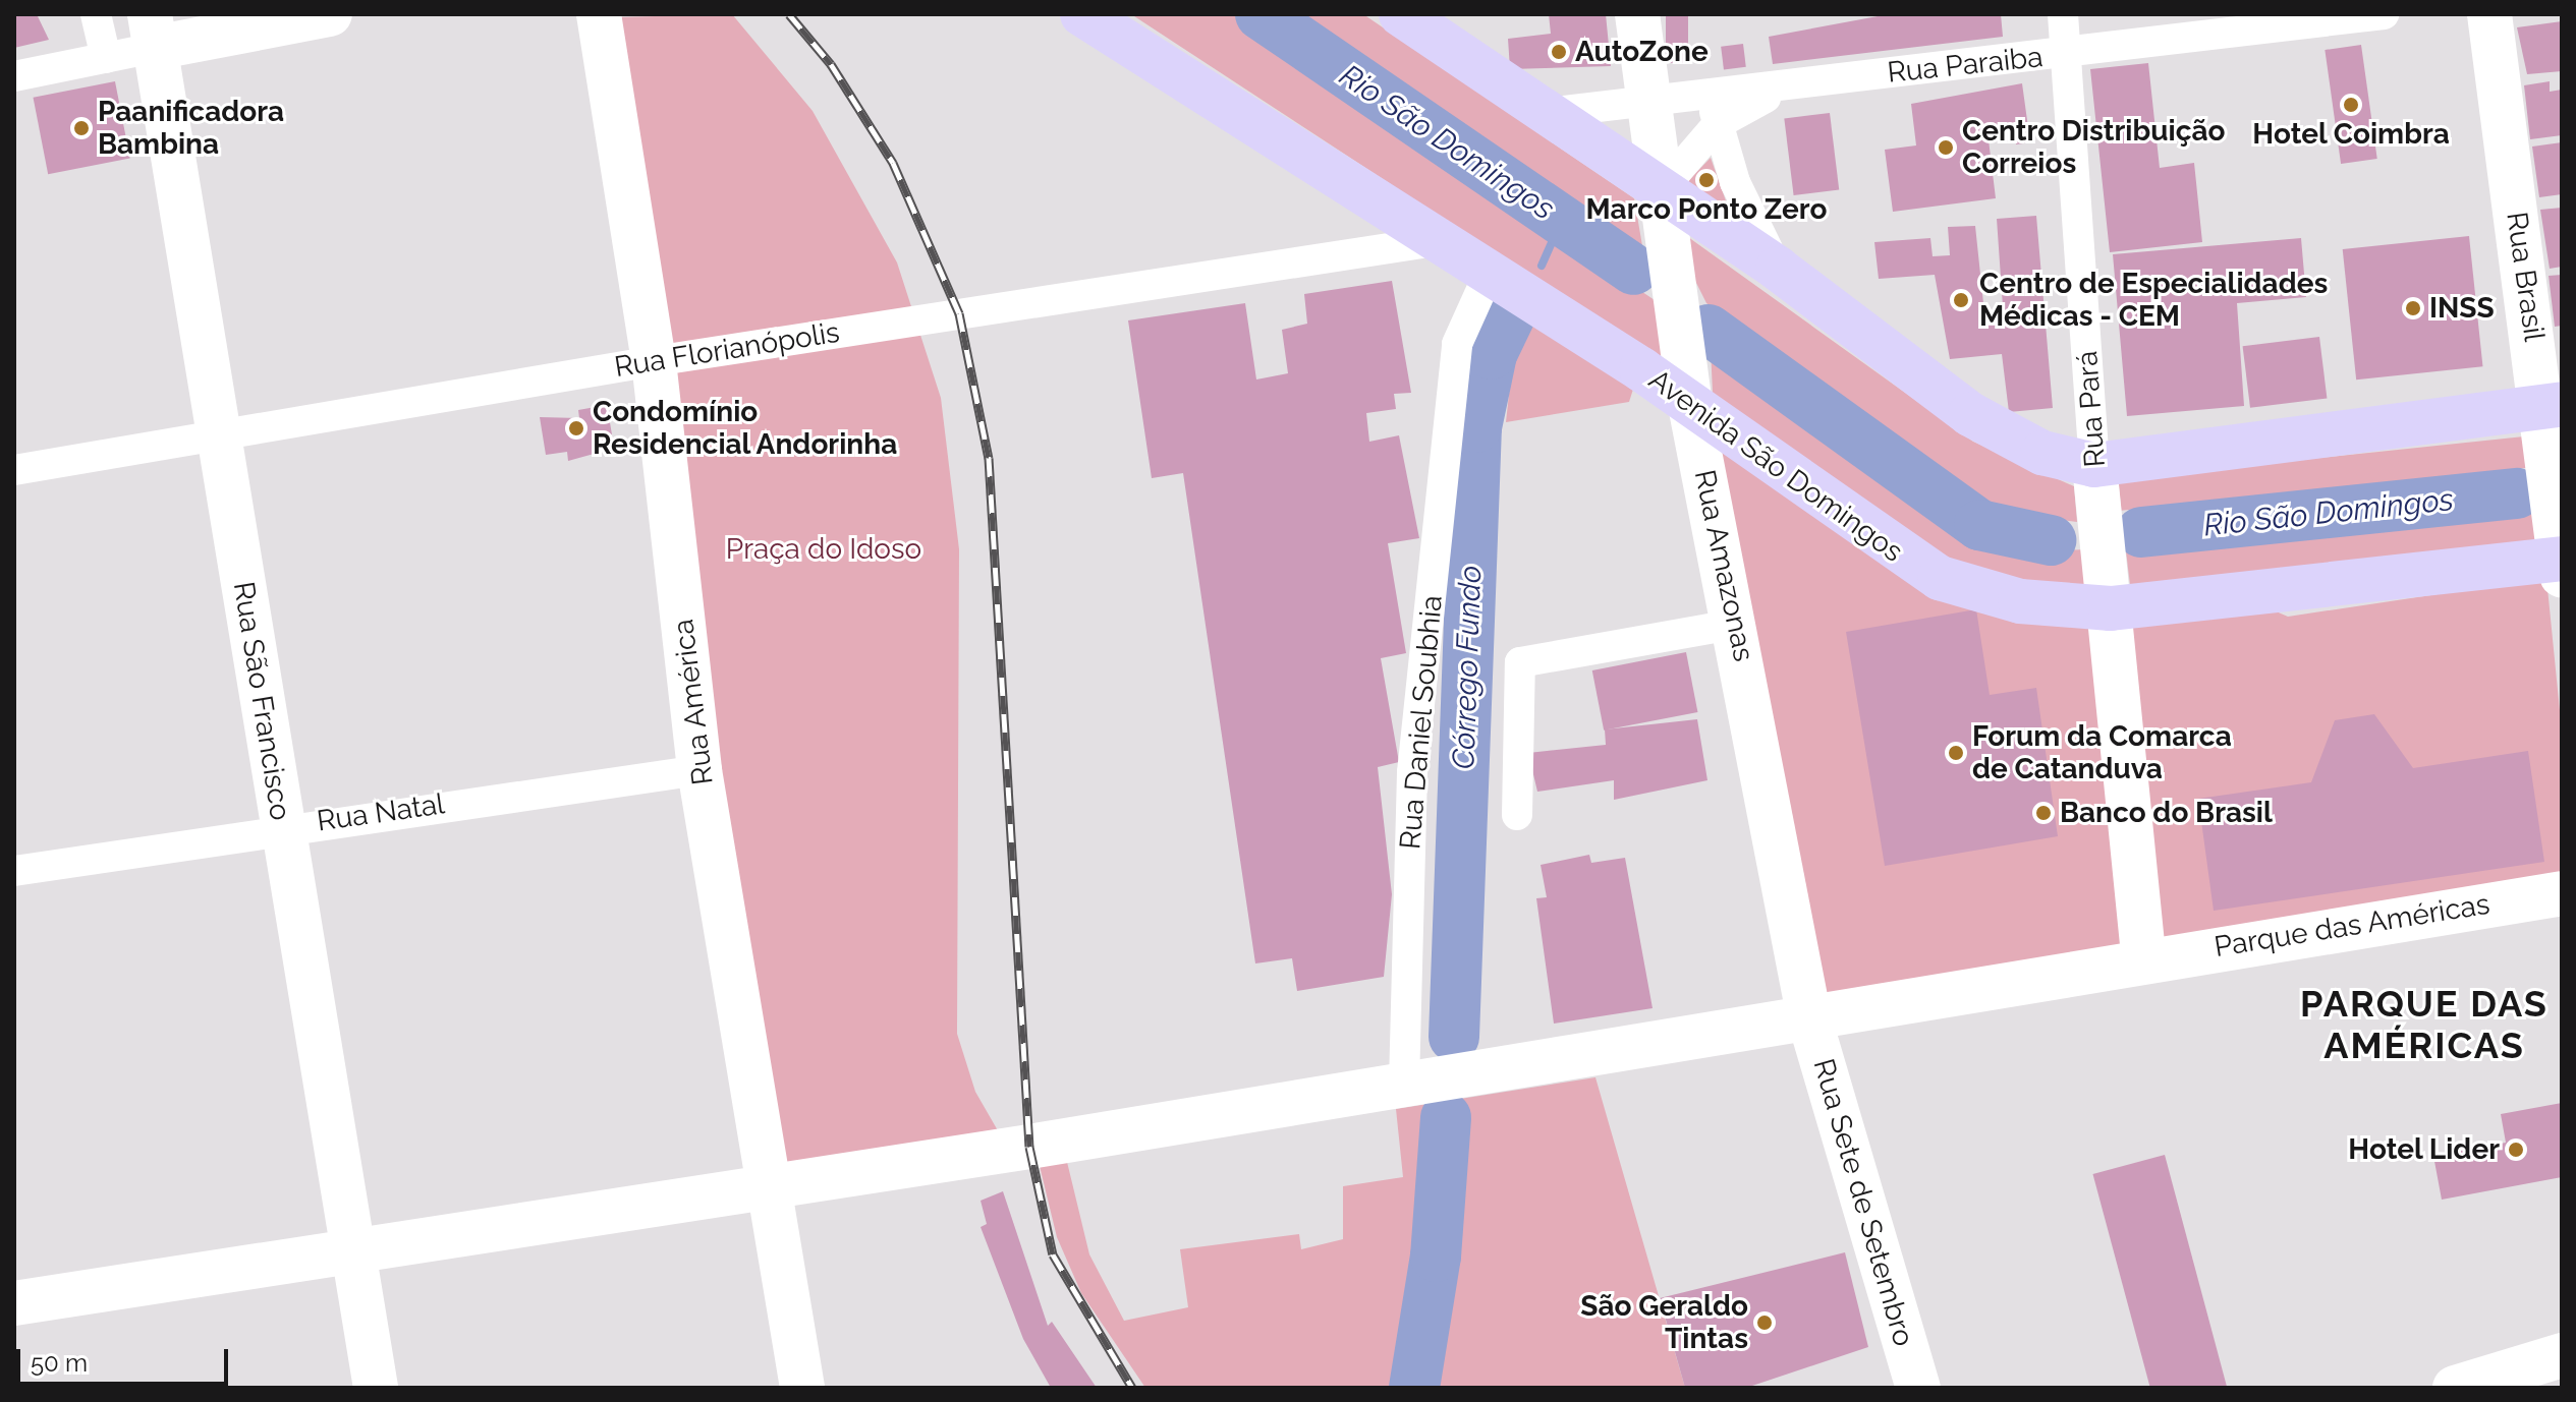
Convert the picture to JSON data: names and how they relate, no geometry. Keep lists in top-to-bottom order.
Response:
{
  "streets": {
    "main road": [
      "Rua Brasil",
      "Rua Pará",
      "Avenida São Domingos",
      "Rua Amazonas",
      "Rua São Francisco",
      "Rua América",
      "Parque das Américas",
      "Rua Sete de Setembro"
    ],
    "street": [
      "Rua Paraiba",
      "Rua Florianópolis",
      "Rua Daniel Soubhia",
      "Rua Natal"
    ]
  },
  "crossings": [
    ["Rua Paraiba", "Rua Pará"],
    ["Rua Paraiba", "Rua Amazonas"],
    ["Rua Brasil", "Avenida São Domingos"],
    ["Rua Florianópolis", "Avenida São Domingos"],
    ["Rua Florianópolis", "Rua São Francisco"],
    ["Rua Florianópolis", "Rua América"],
    ["Rua Pará", "Avenida São Domingos"],
    ["Avenida São Domingos", "Rua Amazonas"],
    ["Avenida São Domingos", "Rua Daniel Soubhia"],
    ["Rua Amazonas", "Parque das Américas"],
    ["Rua Amazonas", "Rua Sete de Setembro"],
    ["Rua São Francisco", "Rua Natal"],
    ["Rua São Francisco", "Parque das Américas"],
    ["Rua América", "Rua Natal"],
    ["Rua América", "Parque das Américas"],
    ["Rua Daniel Soubhia", "Parque das Américas"],
    ["Parque das Américas", "Rua Sete de Setembro"]
  ],
  "districts": ["PARQUE DAS AMÉRICAS"],
  "water": ["Rio São Domingos", "Córrego Fundo"],
  "parks": ["Praça do Idoso"],
  "places": [
    "AutoZone",
    "Hotel Coimbra",
    "Paanificadora Bambina",
    "Centro Distribuição Correios",
    "Marco Ponto Zero",
    "Centro de Especialidades Médicas - CEM",
    "INSS",
    "Condomínio Residencial Andorinha",
    "Forum da Comarca de Catanduva",
    "Banco do Brasil",
    "Hotel Lider",
    "São Geraldo Tintas"
  ],
  "scale_bar": "50 m"
}
